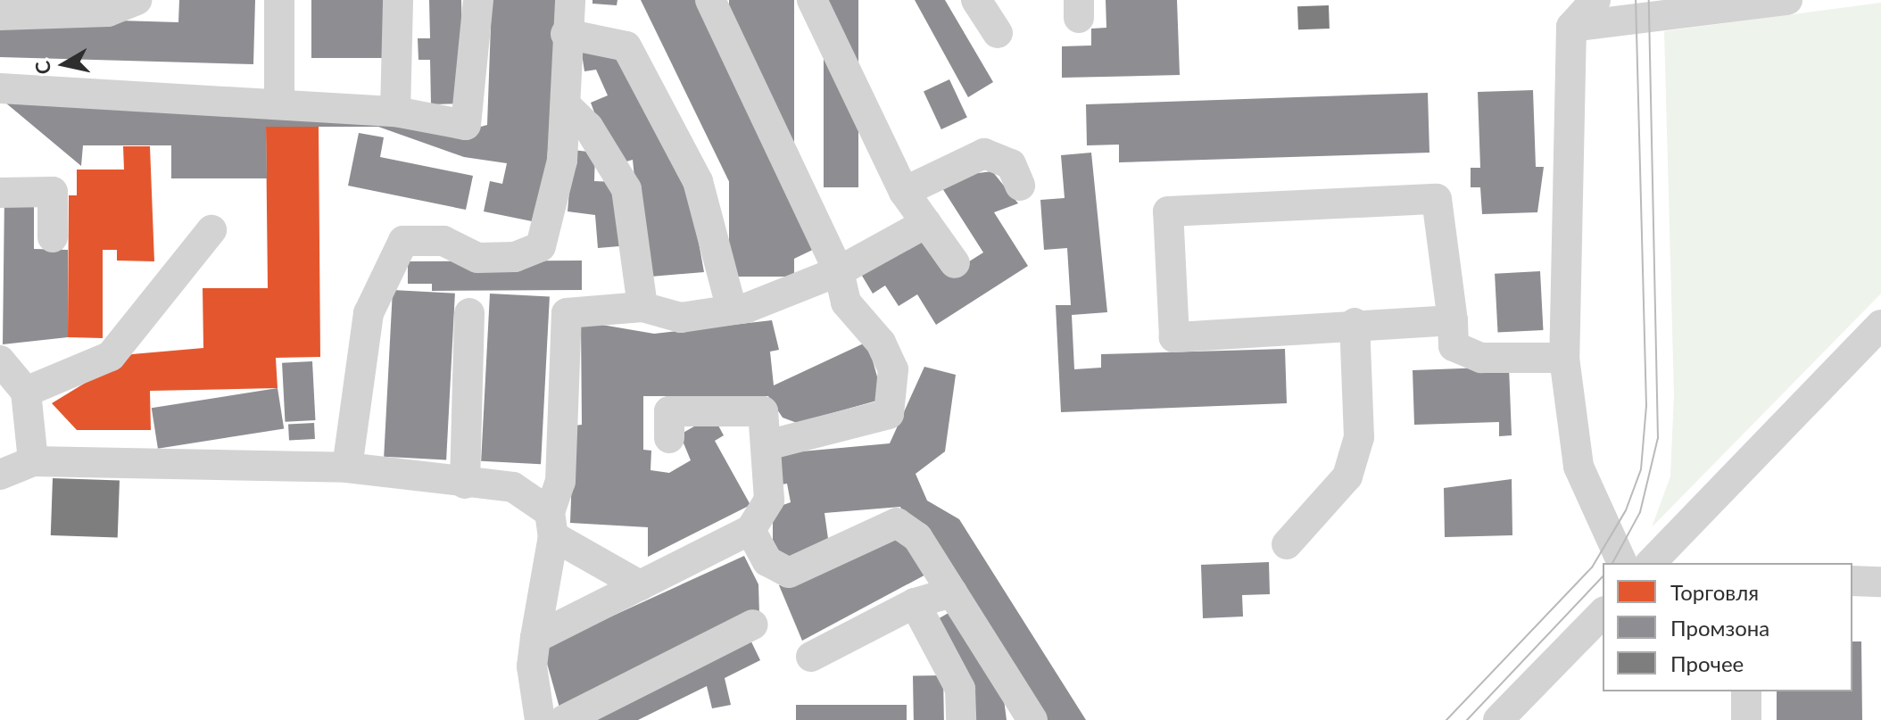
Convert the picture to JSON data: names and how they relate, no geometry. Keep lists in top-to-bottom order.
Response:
{
  "legend": ["Торговля", "Промзона", "Прочее"],
  "north": "left"
}
